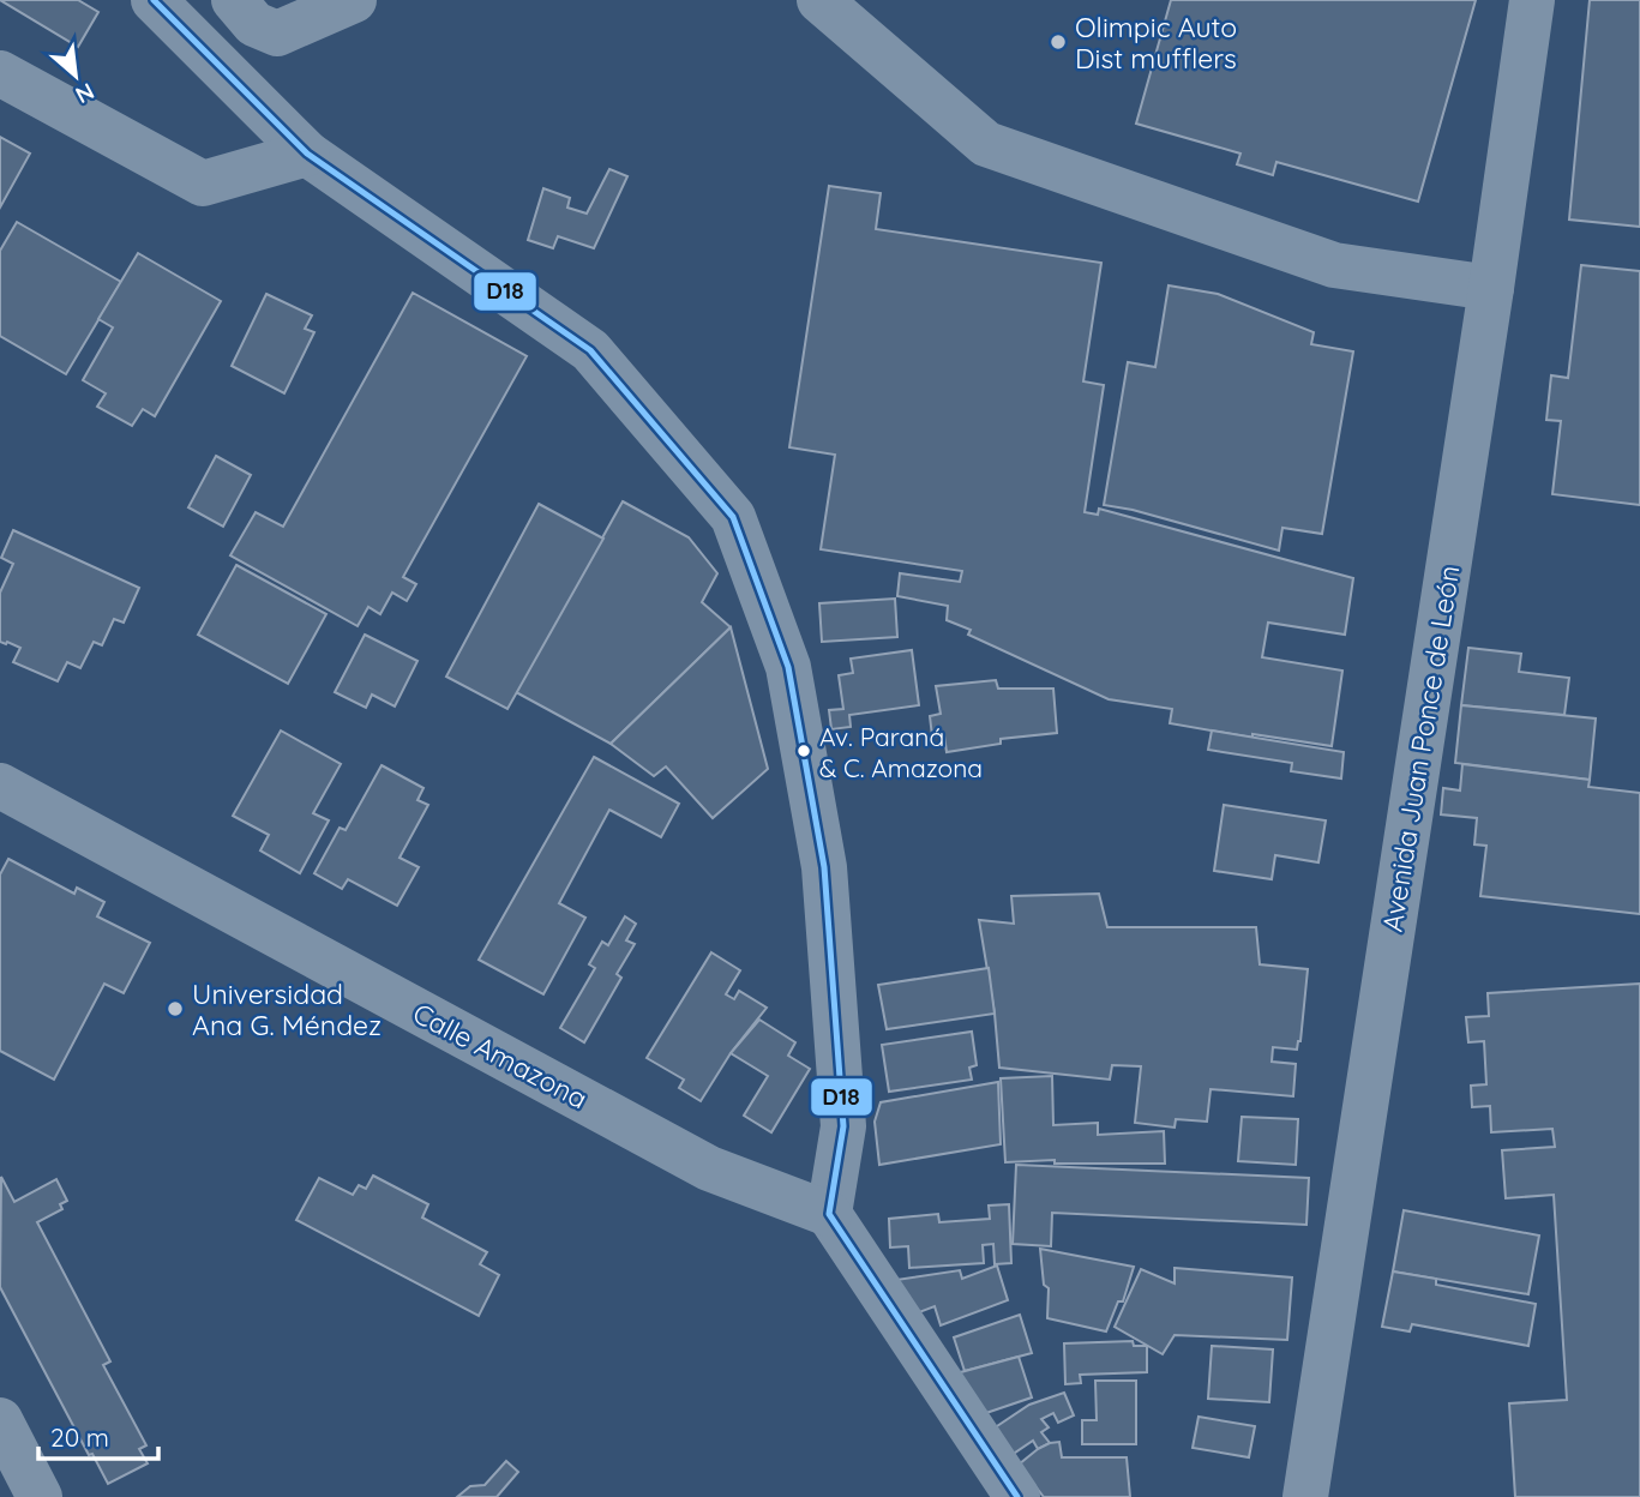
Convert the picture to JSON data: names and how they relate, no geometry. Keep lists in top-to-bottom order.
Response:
{
  "streets": {
    "street": ["Avenida Juan Ponce de León", "Calle Amazona"]
  },
  "places": ["Olimpic Auto Dist mufflers", "Av. Paraná & C. Amazona", "Universidad Ana G. Méndez"],
  "lines": ["transit line D18"],
  "scale_bar": "20 m",
  "north": "bottom right"
}
